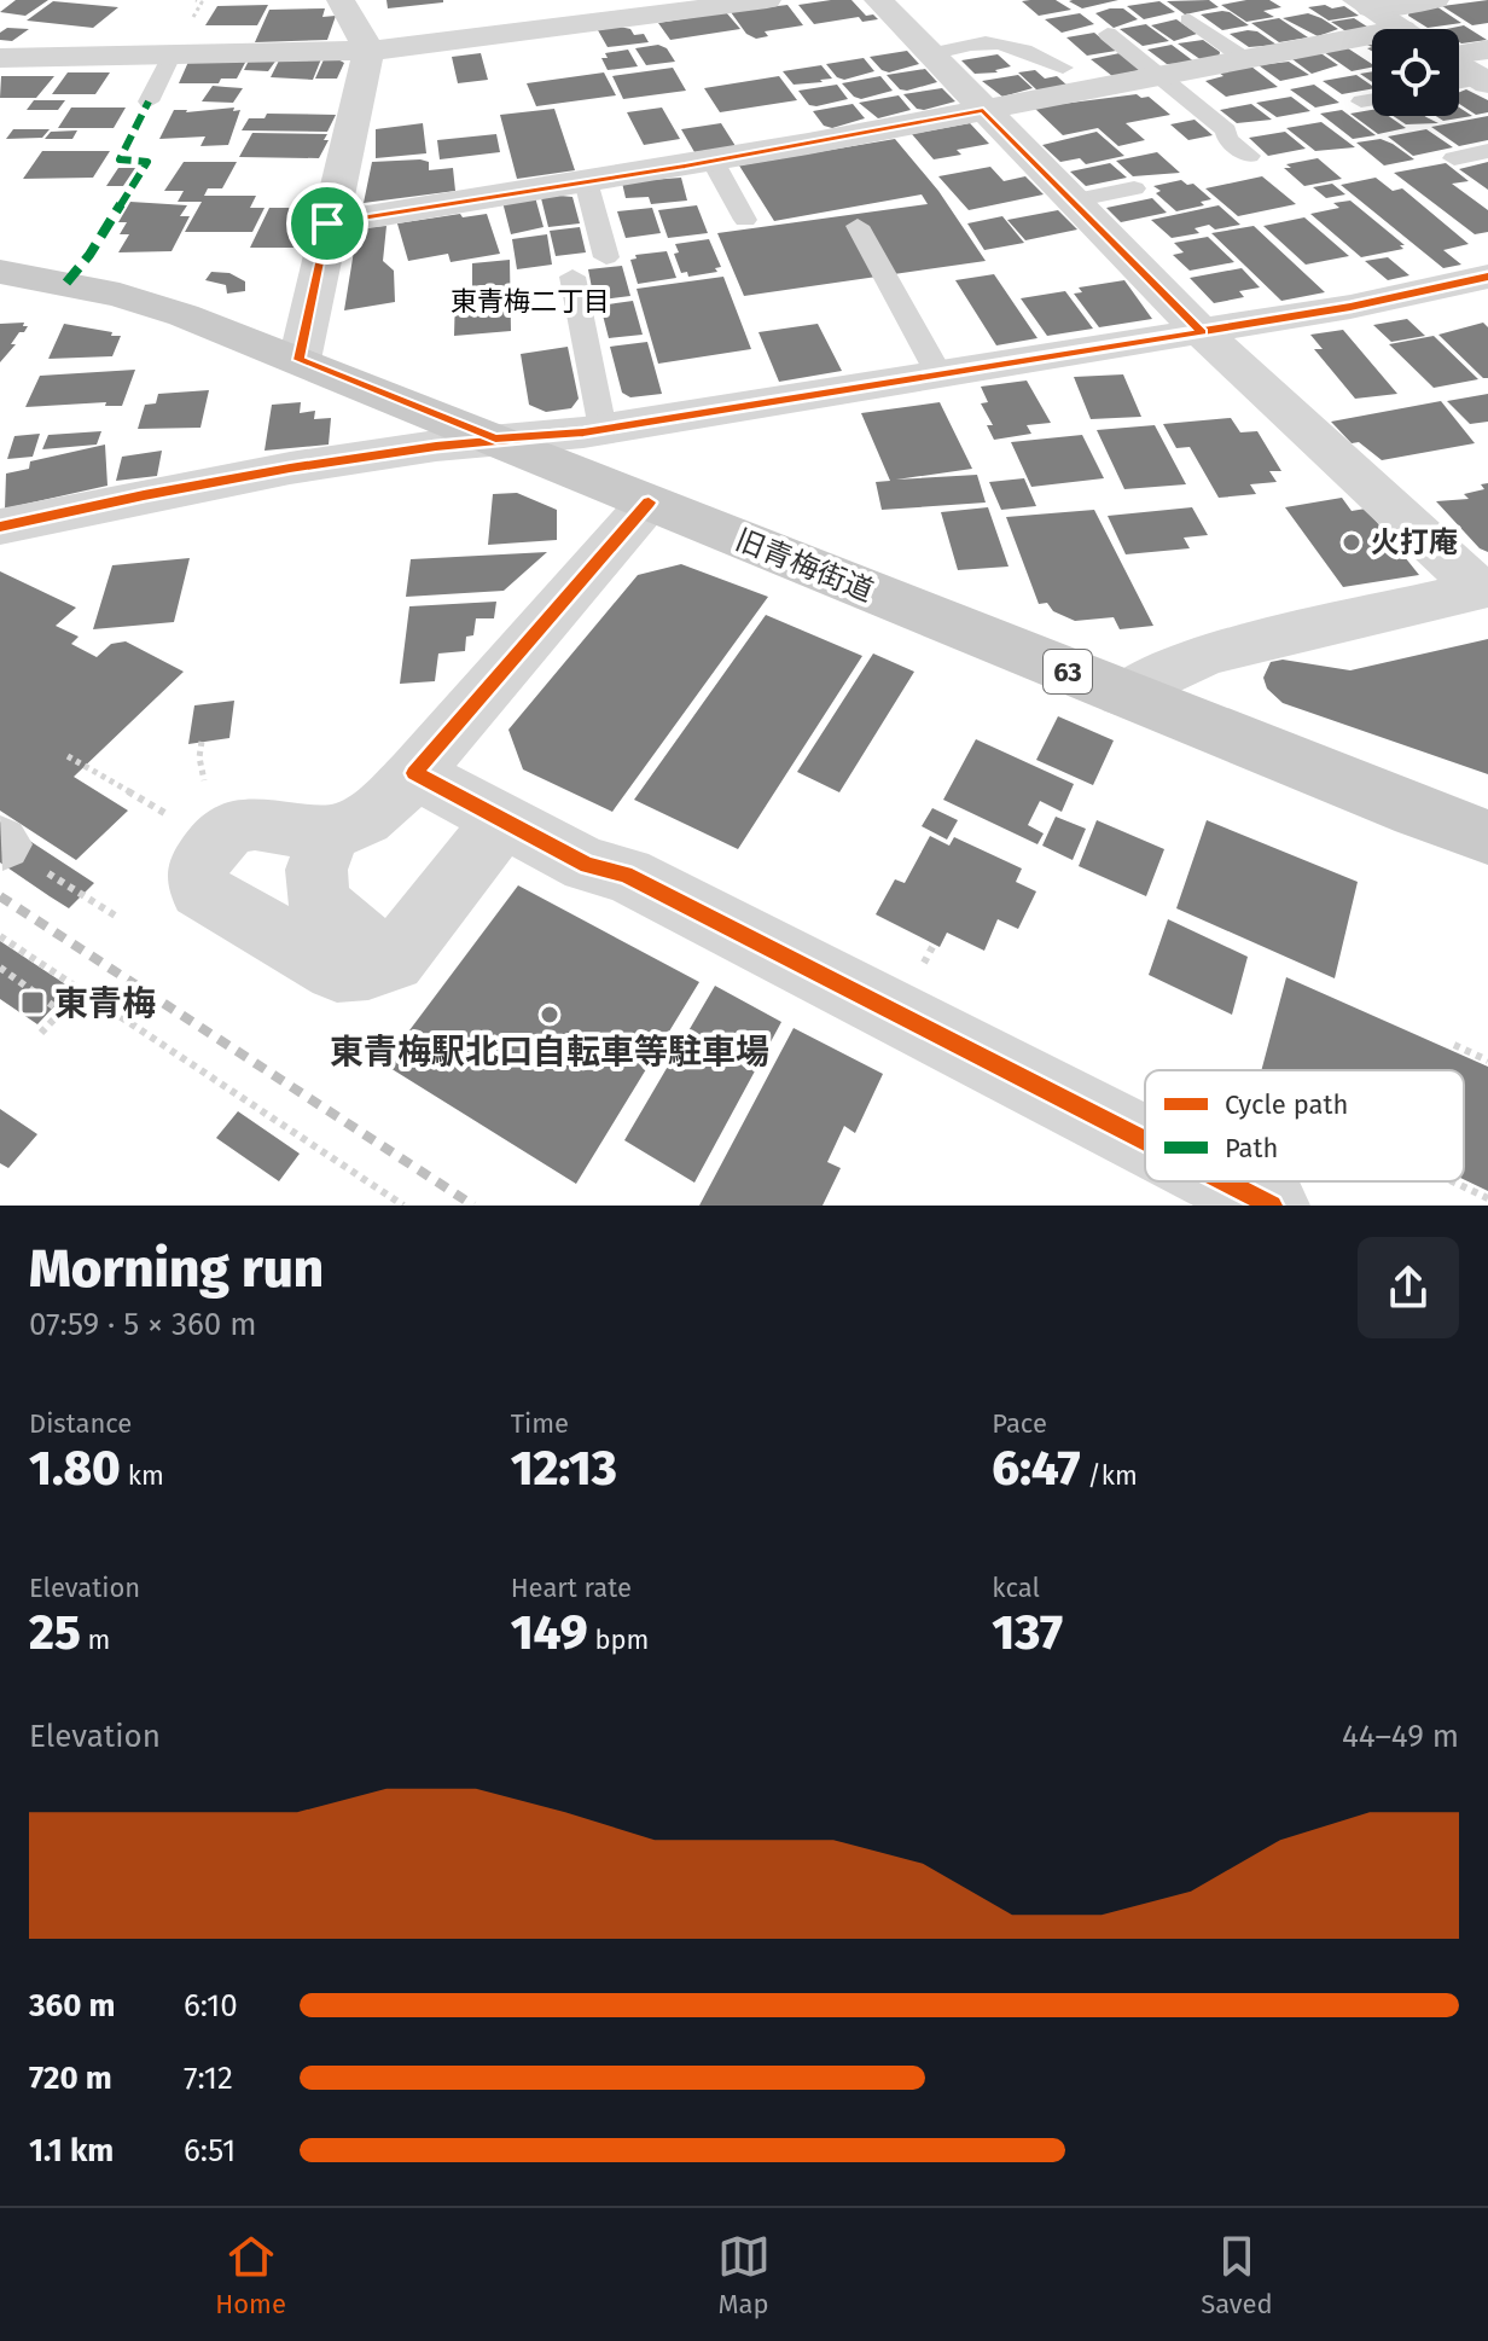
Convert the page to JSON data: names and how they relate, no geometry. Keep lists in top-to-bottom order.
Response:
{
  "streets": {
    "main road": ["旧青梅街道", "63"]
  },
  "districts": ["東青梅二丁目"],
  "places": {
    "other": ["火打庵", "東青梅駅北口自転車等駐車場"],
    "transit": ["東青梅"]
  },
  "legend": ["Cycle path", "Path"],
  "page": {
    "heading": ["Morning run", "07:59 · 5 × 360 m"],
    "stats": [
      ["Distance", "1.80 km"],
      ["Time", "12:13"],
      ["Pace", "6:47 /km"],
      ["Elevation", "25 m"],
      ["Heart rate", "149 bpm"],
      ["kcal", "137"]
    ],
    "chart": ["Elevation", "44–49 m"],
    "list": [
      {
        "name": "360 m",
        "note": "6:10"
      },
      {
        "name": "720 m",
        "note": "7:12"
      },
      {
        "name": "1.1 km",
        "note": "6:51"
      }
    ],
    "tabs": ["Home", "Map", "Saved"]
  }
}
